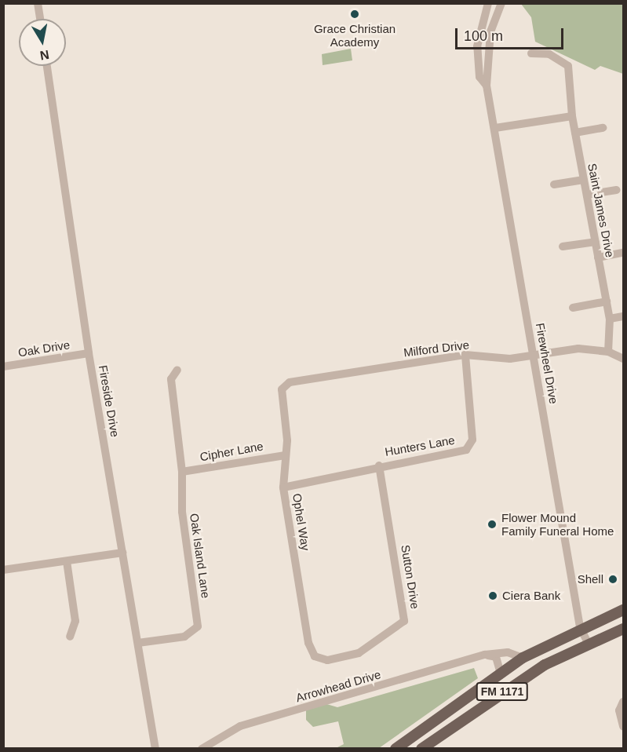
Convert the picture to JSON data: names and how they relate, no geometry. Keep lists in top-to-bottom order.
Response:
{
  "streets": {
    "main road": ["FM 1171"],
    "street": [
      "Saint James Drive",
      "Oak Drive",
      "Milford Drive",
      "Firewheel Drive",
      "Fireside Drive",
      "Hunters Lane",
      "Cipher Lane",
      "Ophel Way",
      "Oak Island Lane",
      "Sutton Drive",
      "Arrowhead Drive"
    ]
  },
  "crossings": [
    ["Saint James Drive", "Milford Drive"],
    ["Oak Drive", "Fireside Drive"],
    ["Milford Drive", "Firewheel Drive"],
    ["Milford Drive", "Hunters Lane"],
    ["Milford Drive", "Ophel Way"],
    ["Firewheel Drive", "FM 1171"],
    ["Fireside Drive", "Oak Island Lane"],
    ["Hunters Lane", "Ophel Way"],
    ["Hunters Lane", "Sutton Drive"],
    ["Cipher Lane", "Ophel Way"],
    ["Cipher Lane", "Oak Island Lane"],
    ["Ophel Way", "Sutton Drive"],
    ["Arrowhead Drive", "FM 1171"]
  ],
  "places": [
    "Grace Christian Academy",
    "Flower Mound Family Funeral Home",
    "Shell",
    "Ciera Bank"
  ],
  "scale_bar": "100 m",
  "north": "bottom"
}
